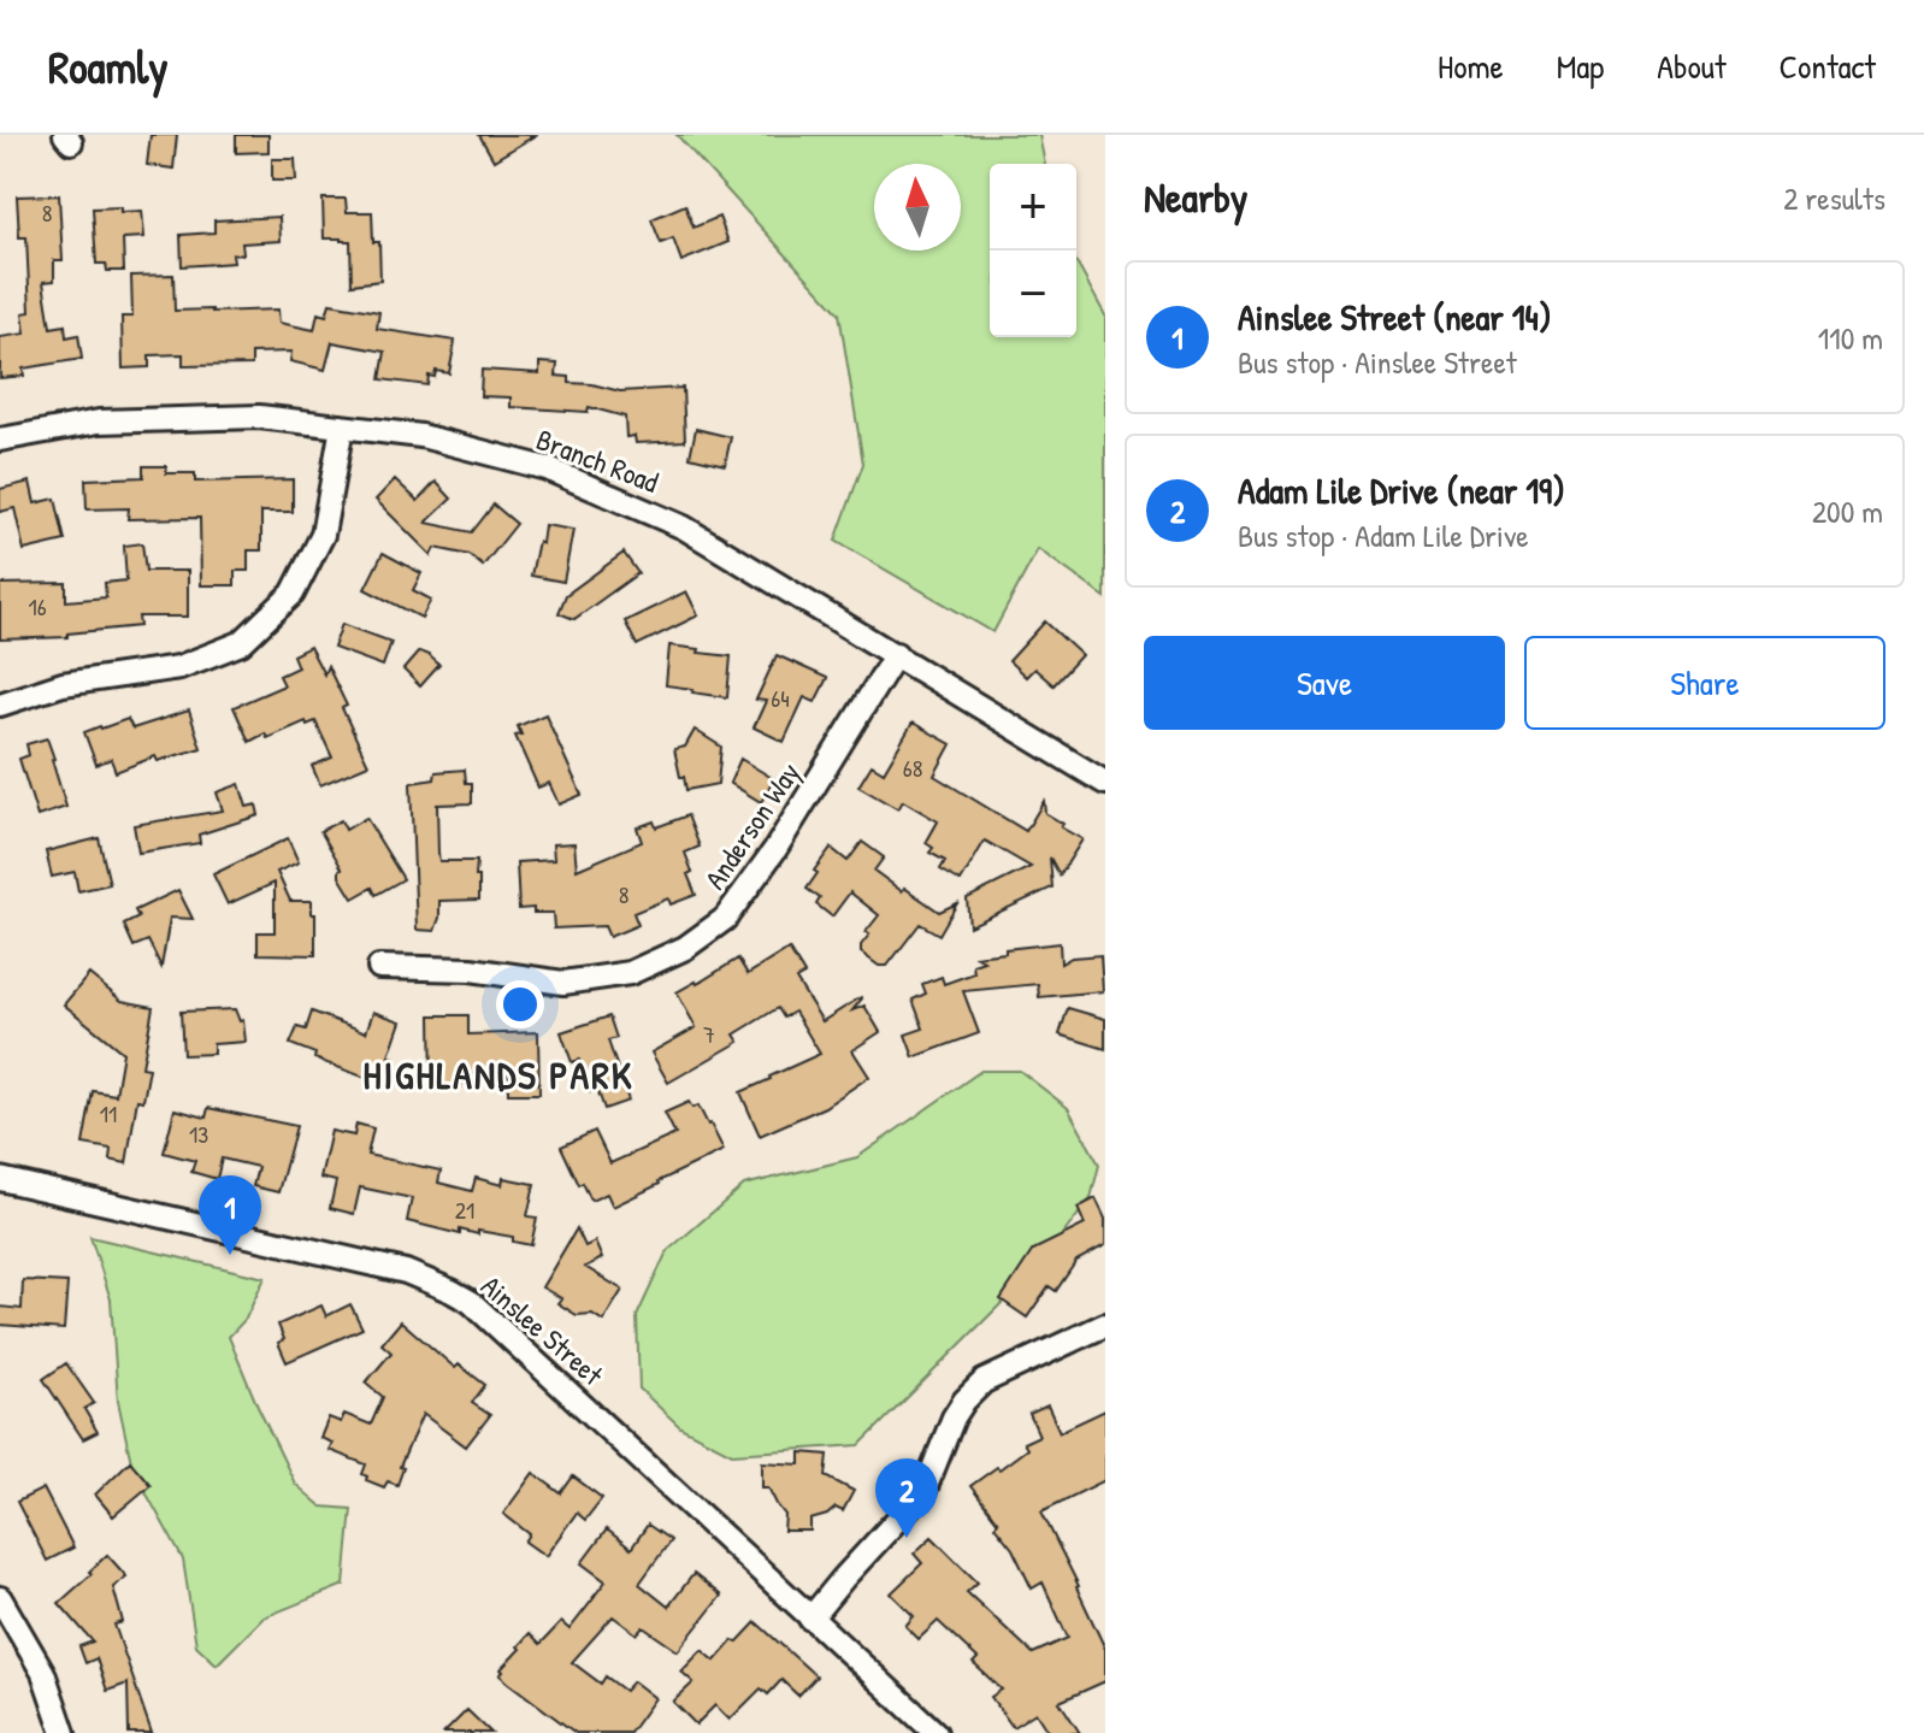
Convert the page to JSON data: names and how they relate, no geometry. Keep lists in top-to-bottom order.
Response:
{
  "streets": {
    "street": ["Branch Road", "Anderson Way", "Ainslee Street"]
  },
  "crossings": [
    ["Branch Road", "Anderson Way"]
  ],
  "districts": ["HIGHLANDS PARK"],
  "house_numbers": [
    "8",
    "16",
    "64",
    "68",
    "8",
    "7",
    "11",
    "13",
    "21"
  ],
  "north": "top",
  "page": {
    "header": "Roamly",
    "nav": [
      "Home",
      "Map",
      "About",
      "Contact"
    ],
    "heading": ["Nearby", "2 results"],
    "map_buttons": ["+", "−"],
    "list": [
      {
        "mark": "1",
        "name": "Ainslee Street (near 14)",
        "note": "Bus stop · Ainslee Street",
        "value": "110 m"
      },
      {
        "mark": "2",
        "name": "Adam Lile Drive (near 19)",
        "note": "Bus stop · Adam Lile Drive",
        "value": "200 m"
      }
    ],
    "buttons": ["Save", "Share"],
    "pins": ["1", "2"]
  }
}
